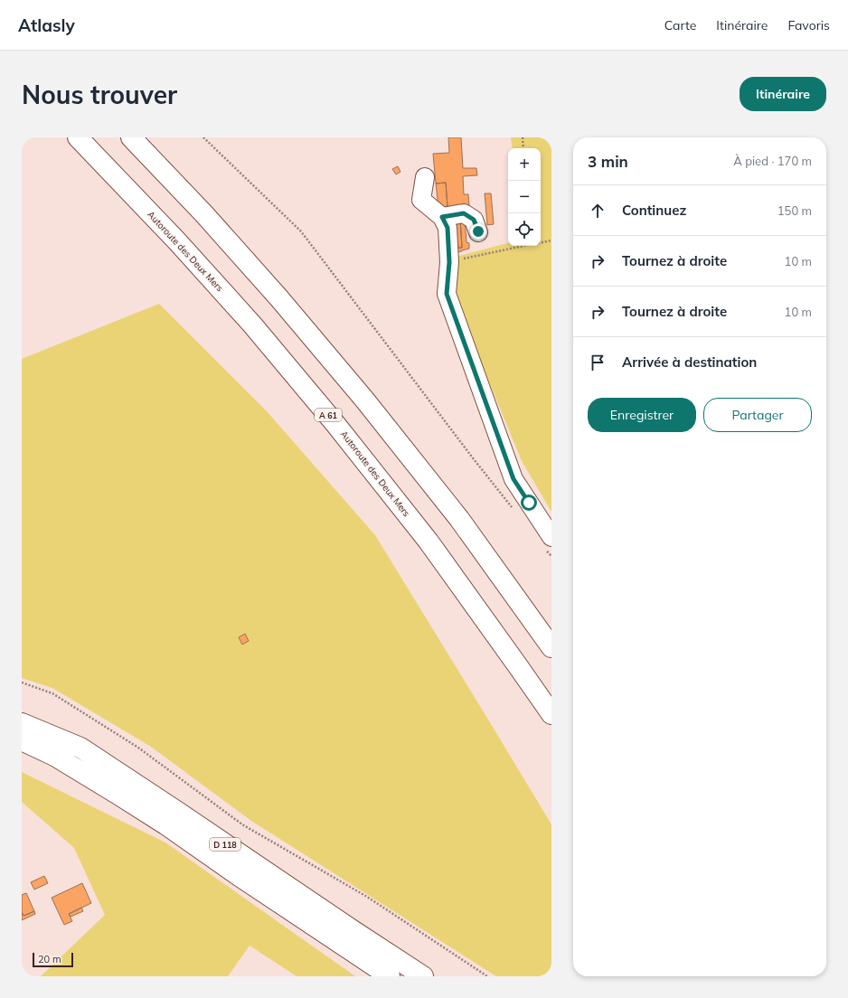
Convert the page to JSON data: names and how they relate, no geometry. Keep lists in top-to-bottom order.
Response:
{
  "streets": {
    "main road": ["Autoroute des Deux Mers", "A 61", "D 118"]
  },
  "scale_bar": "20 m",
  "page": {
    "header": "Atlasly",
    "nav": ["Carte", "Itinéraire", "Favoris"],
    "buttons": [
      "Itinéraire",
      ["Enregistrer", "Partager"]
    ],
    "title": "Nous trouver",
    "heading": ["3 min", "À pied · 170 m"],
    "map_buttons": ["+", "−"],
    "list": [
      ["Continuez", "150 m"],
      ["Tournez à droite", "10 m"],
      ["Tournez à droite", "10 m"],
      "Arrivée à destination"
    ],
    "scale": "20 m"
  }
}
